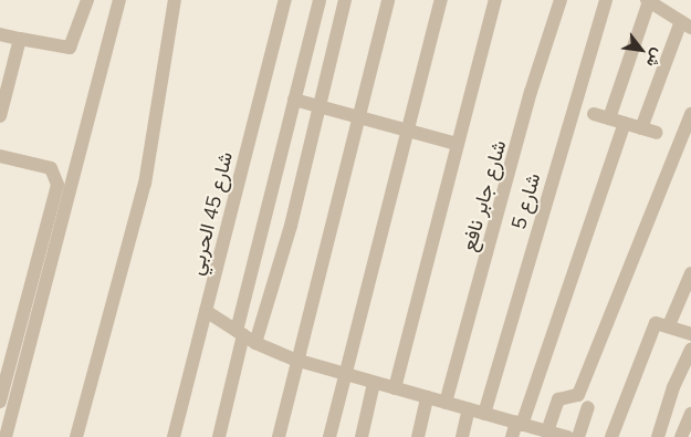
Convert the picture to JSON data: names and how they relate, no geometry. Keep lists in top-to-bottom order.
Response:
{
  "streets": {
    "street": ["شارع جابر نافع", "شارع 5", "شارع 45 الحربي"]
  },
  "north": "bottom right"
}
